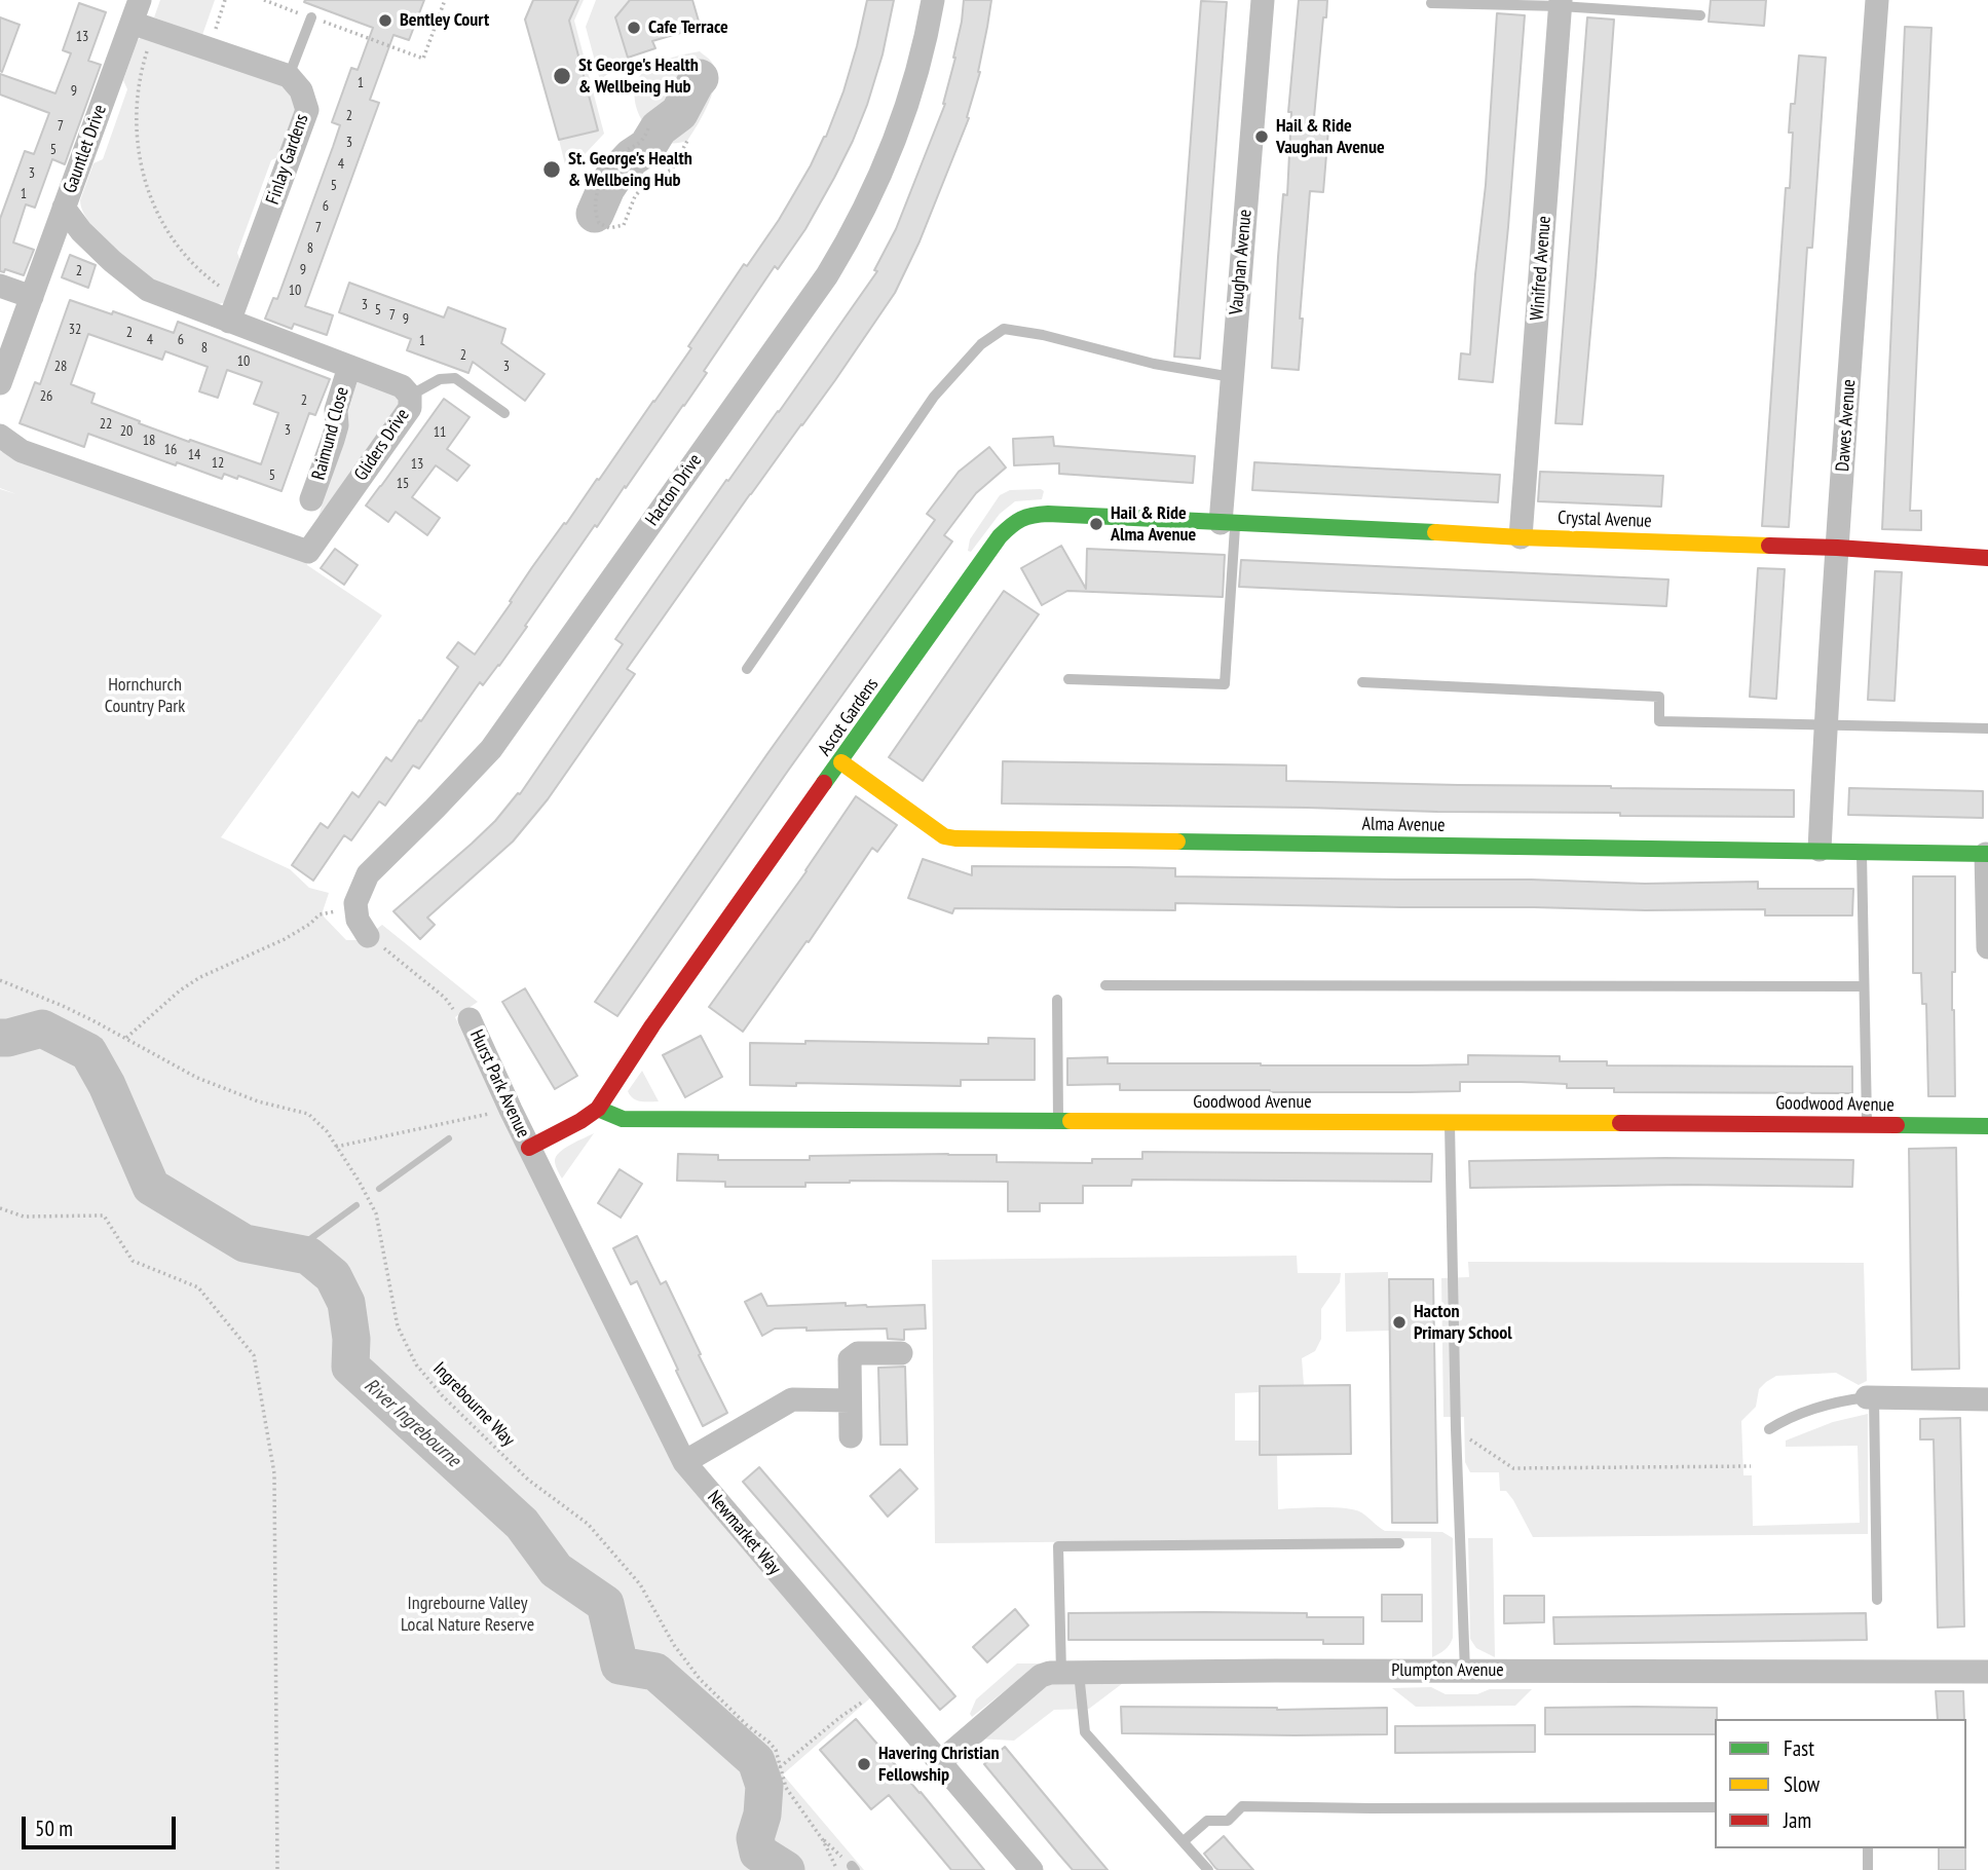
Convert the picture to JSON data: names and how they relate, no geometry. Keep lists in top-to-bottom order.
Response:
{
  "streets": {
    "street": [
      "Gauntlet Drive",
      "Finlay Gardens",
      "Vaughan Avenue",
      "Winifred Avenue",
      "Dawes Avenue",
      "Raimund Close",
      "Gliders Drive",
      "Hacton Drive",
      "Crystal Avenue",
      "Ascot Gardens",
      "Alma Avenue",
      "Hurst Park Avenue",
      "Goodwood Avenue",
      "Newmarket Way",
      "Plumpton Avenue"
    ],
    "path": ["Ingrebourne Way"]
  },
  "crossings": [
    ["Gauntlet Drive", "Gliders Drive"],
    ["Finlay Gardens", "Gliders Drive"],
    ["Vaughan Avenue", "Crystal Avenue"],
    ["Vaughan Avenue", "Ascot Gardens"],
    ["Winifred Avenue", "Crystal Avenue"],
    ["Dawes Avenue", "Crystal Avenue"],
    ["Dawes Avenue", "Alma Avenue"],
    ["Raimund Close", "Gliders Drive"],
    ["Crystal Avenue", "Ascot Gardens"],
    ["Ascot Gardens", "Alma Avenue"],
    ["Ascot Gardens", "Goodwood Avenue"],
    ["Hurst Park Avenue", "Newmarket Way"],
    ["Newmarket Way", "Plumpton Avenue"]
  ],
  "water": ["River Ingrebourne"],
  "parks": ["Hornchurch Country Park", "Ingrebourne Valley Local Nature Reserve"],
  "places": [
    "Bentley Court",
    "Cafe Terrace",
    "St George's Health & Wellbeing Hub",
    "Hail & Ride Vaughan Avenue",
    "St. George's Health & Wellbeing Hub",
    "Hail & Ride Alma Avenue",
    "Hacton Primary School",
    "Havering Christian Fellowship"
  ],
  "house_numbers": [
    "13",
    "1",
    "9",
    "2",
    "7",
    "3",
    "5",
    "4",
    "3",
    "5",
    "1",
    "6",
    "7",
    "8",
    "9",
    "2",
    "10",
    "3",
    "5",
    "7",
    "9",
    "32",
    "2",
    "4",
    "6",
    "1",
    "8",
    "2",
    "10",
    "28",
    "3",
    "26",
    "2",
    "22",
    "3",
    "20",
    "11",
    "18",
    "16",
    "14",
    "12",
    "13",
    "5",
    "15"
  ],
  "legend": ["Fast", "Slow", "Jam"],
  "scale_bar": "50 m"
}
